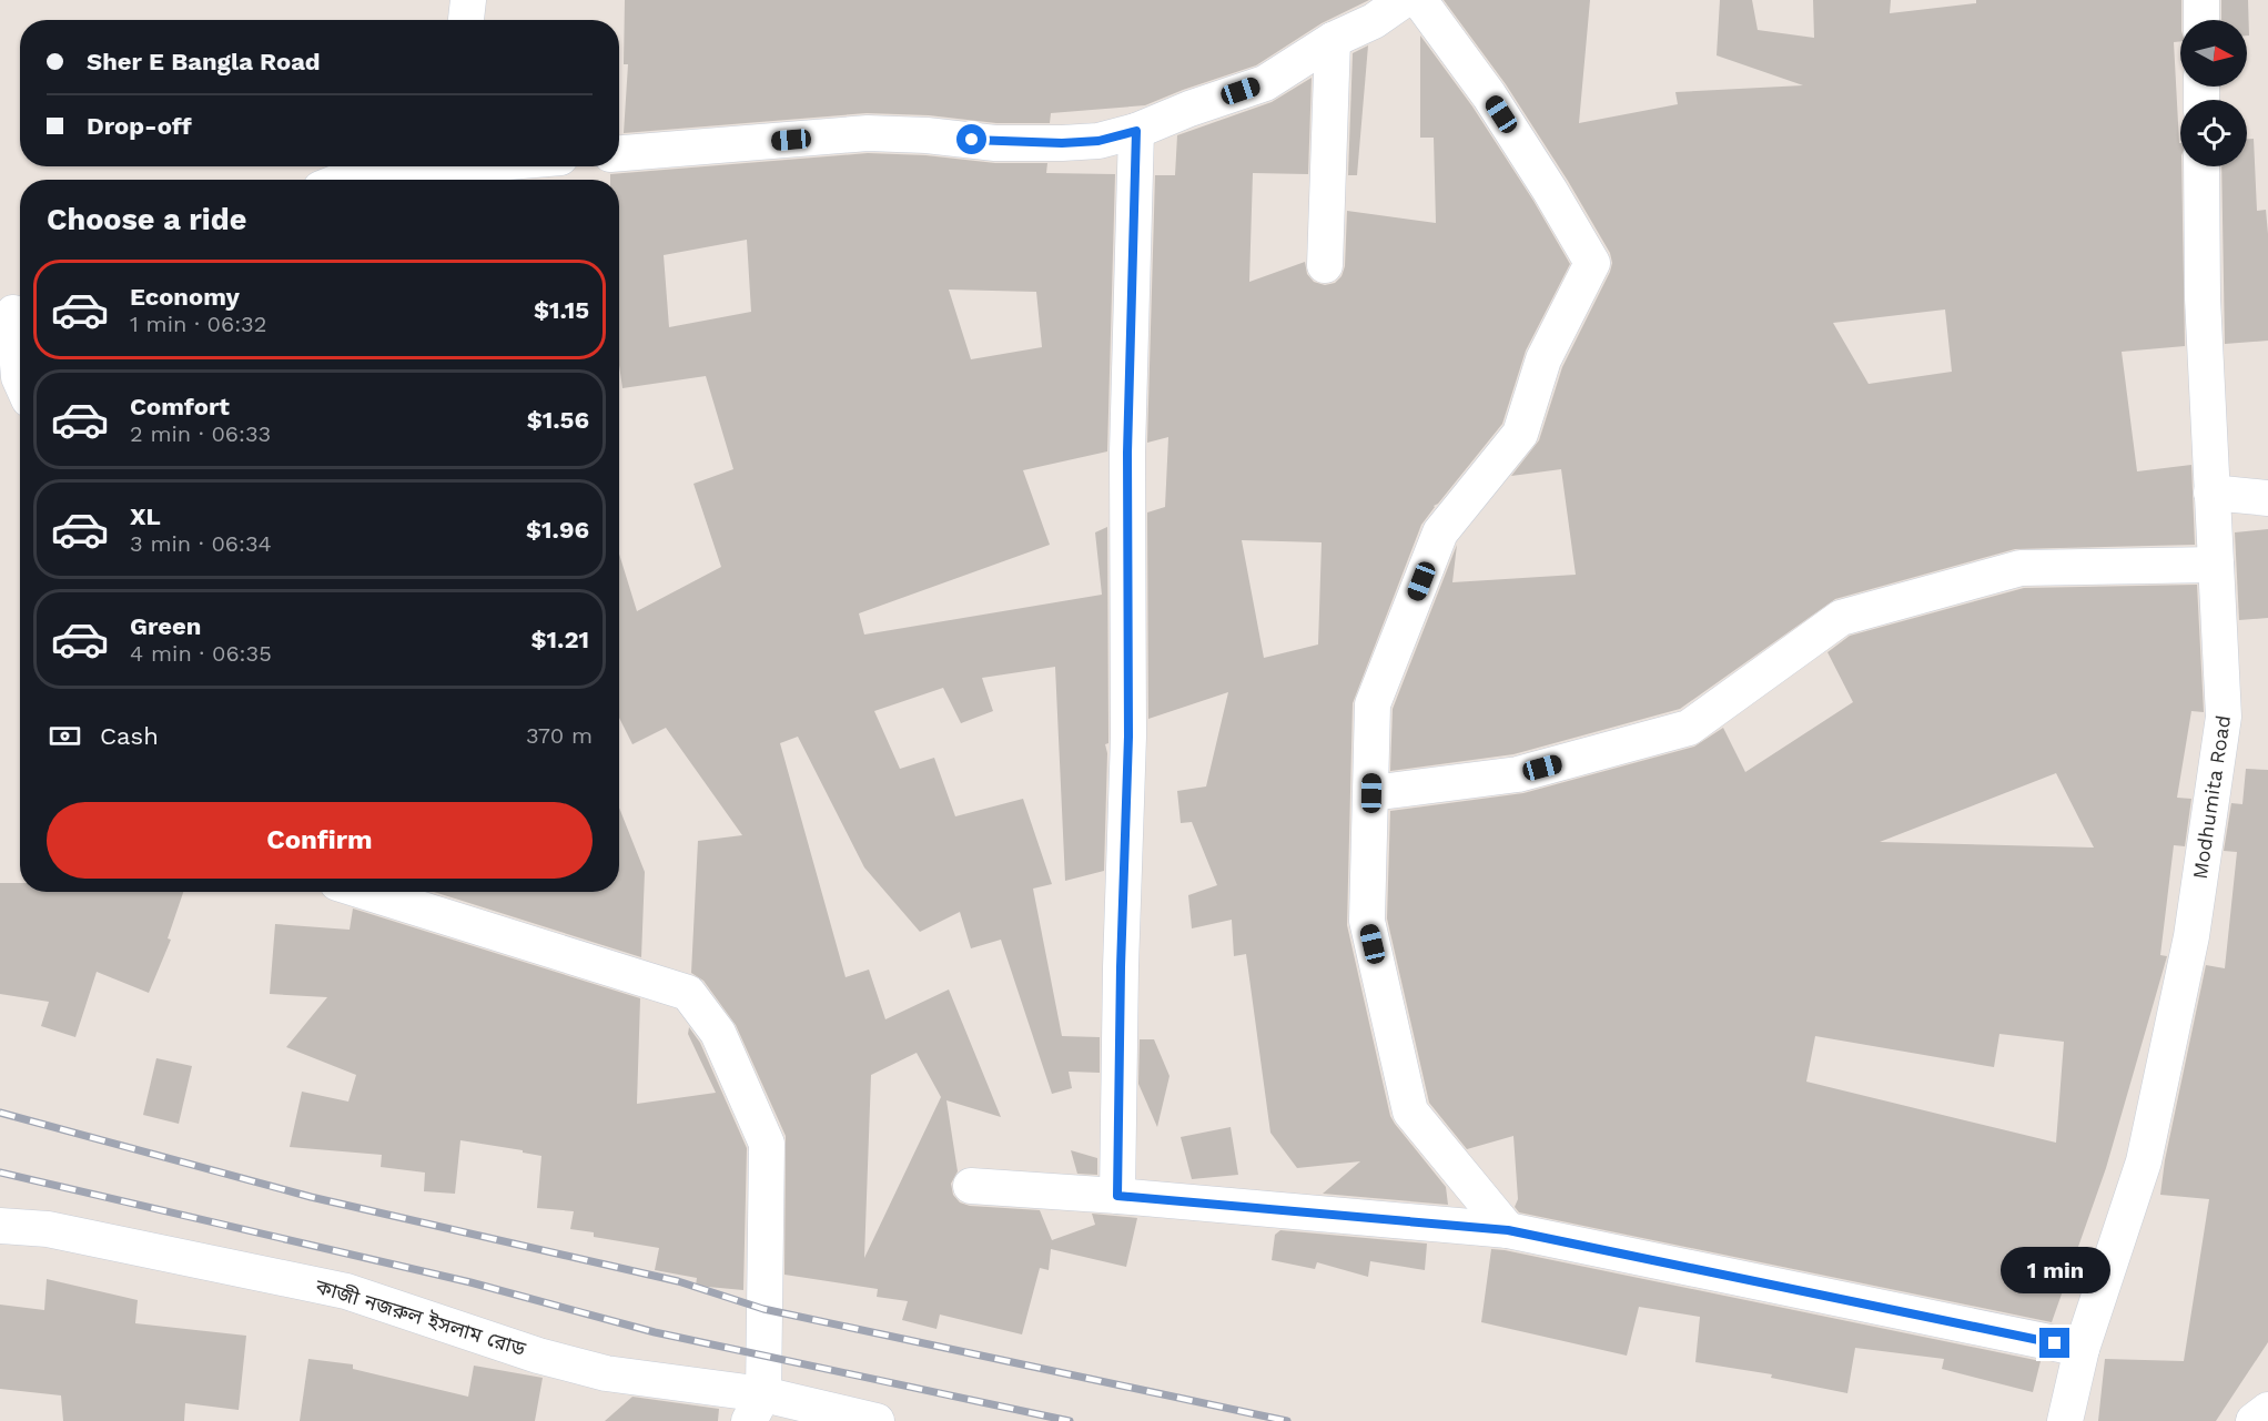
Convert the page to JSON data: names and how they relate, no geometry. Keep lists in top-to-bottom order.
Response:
{
  "streets": {
    "street": ["Modhumita Road", "কাজী নজরুল ইসলাম রোড"]
  },
  "north": "right",
  "page": {
    "banner": ["Sher E Bangla Road", "Drop-off"],
    "heading": "Choose a ride",
    "list": [
      {
        "name": "Economy",
        "note": "1 min · 06:32",
        "value": "$1.15"
      },
      {
        "name": "Comfort",
        "note": "2 min · 06:33",
        "value": "$1.56"
      },
      {
        "name": "XL",
        "note": "3 min · 06:34",
        "value": "$1.96"
      },
      {
        "name": "Green",
        "note": "4 min · 06:35",
        "value": "$1.21"
      }
    ],
    "pay": ["Cash", "370 m"],
    "buttons": "Confirm",
    "bubble": "1 min"
  }
}
